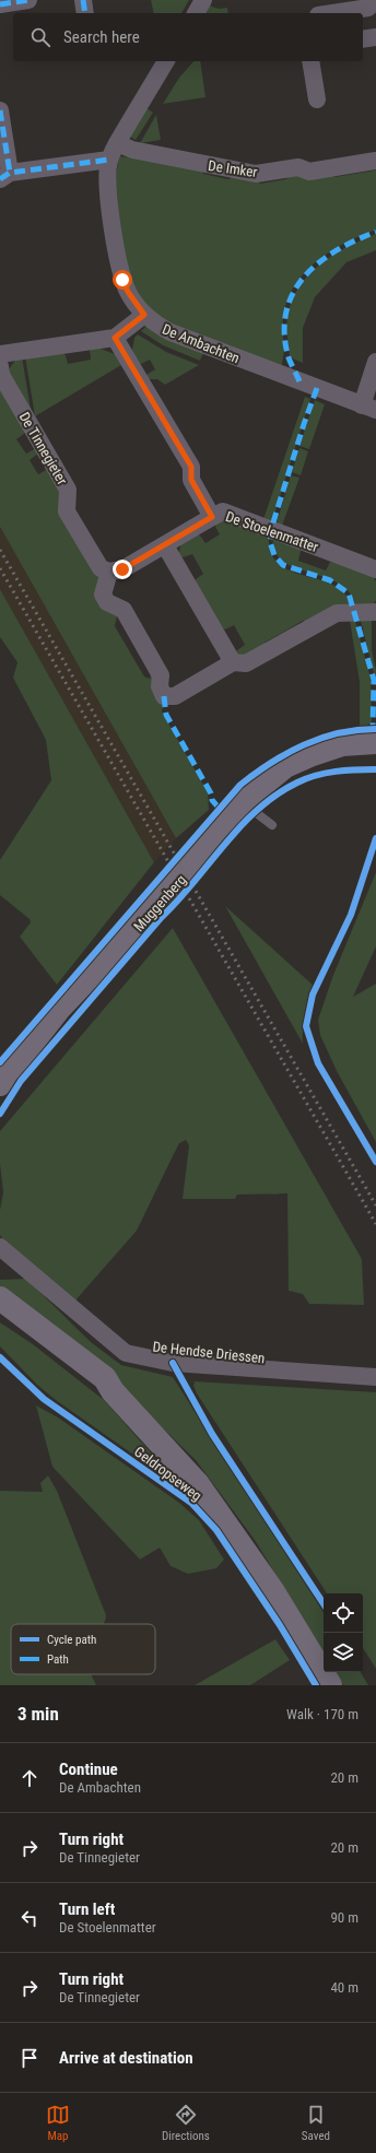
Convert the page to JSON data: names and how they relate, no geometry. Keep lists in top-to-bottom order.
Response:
{
  "streets": {
    "main road": ["Muggenberg", "Geldropseweg"],
    "street": [
      "De Imker",
      "De Ambachten",
      "De Tinnegieter",
      "De Stoelenmatter",
      "De Hendse Driessen"
    ]
  },
  "crossings": [
    ["De Imker", "De Ambachten"]
  ],
  "legend": ["Cycle path", "Path"],
  "page": {
    "search": "Search here",
    "heading": ["3 min", "Walk · 170 m"],
    "list": [
      ["Continue", "De Ambachten", "20 m"],
      ["Turn right", "De Tinnegieter", "20 m"],
      ["Turn left", "De Stoelenmatter", "90 m"],
      ["Turn right", "De Tinnegieter", "40 m"],
      "Arrive at destination"
    ],
    "nav": ["Map", "Directions", "Saved"]
  }
}
